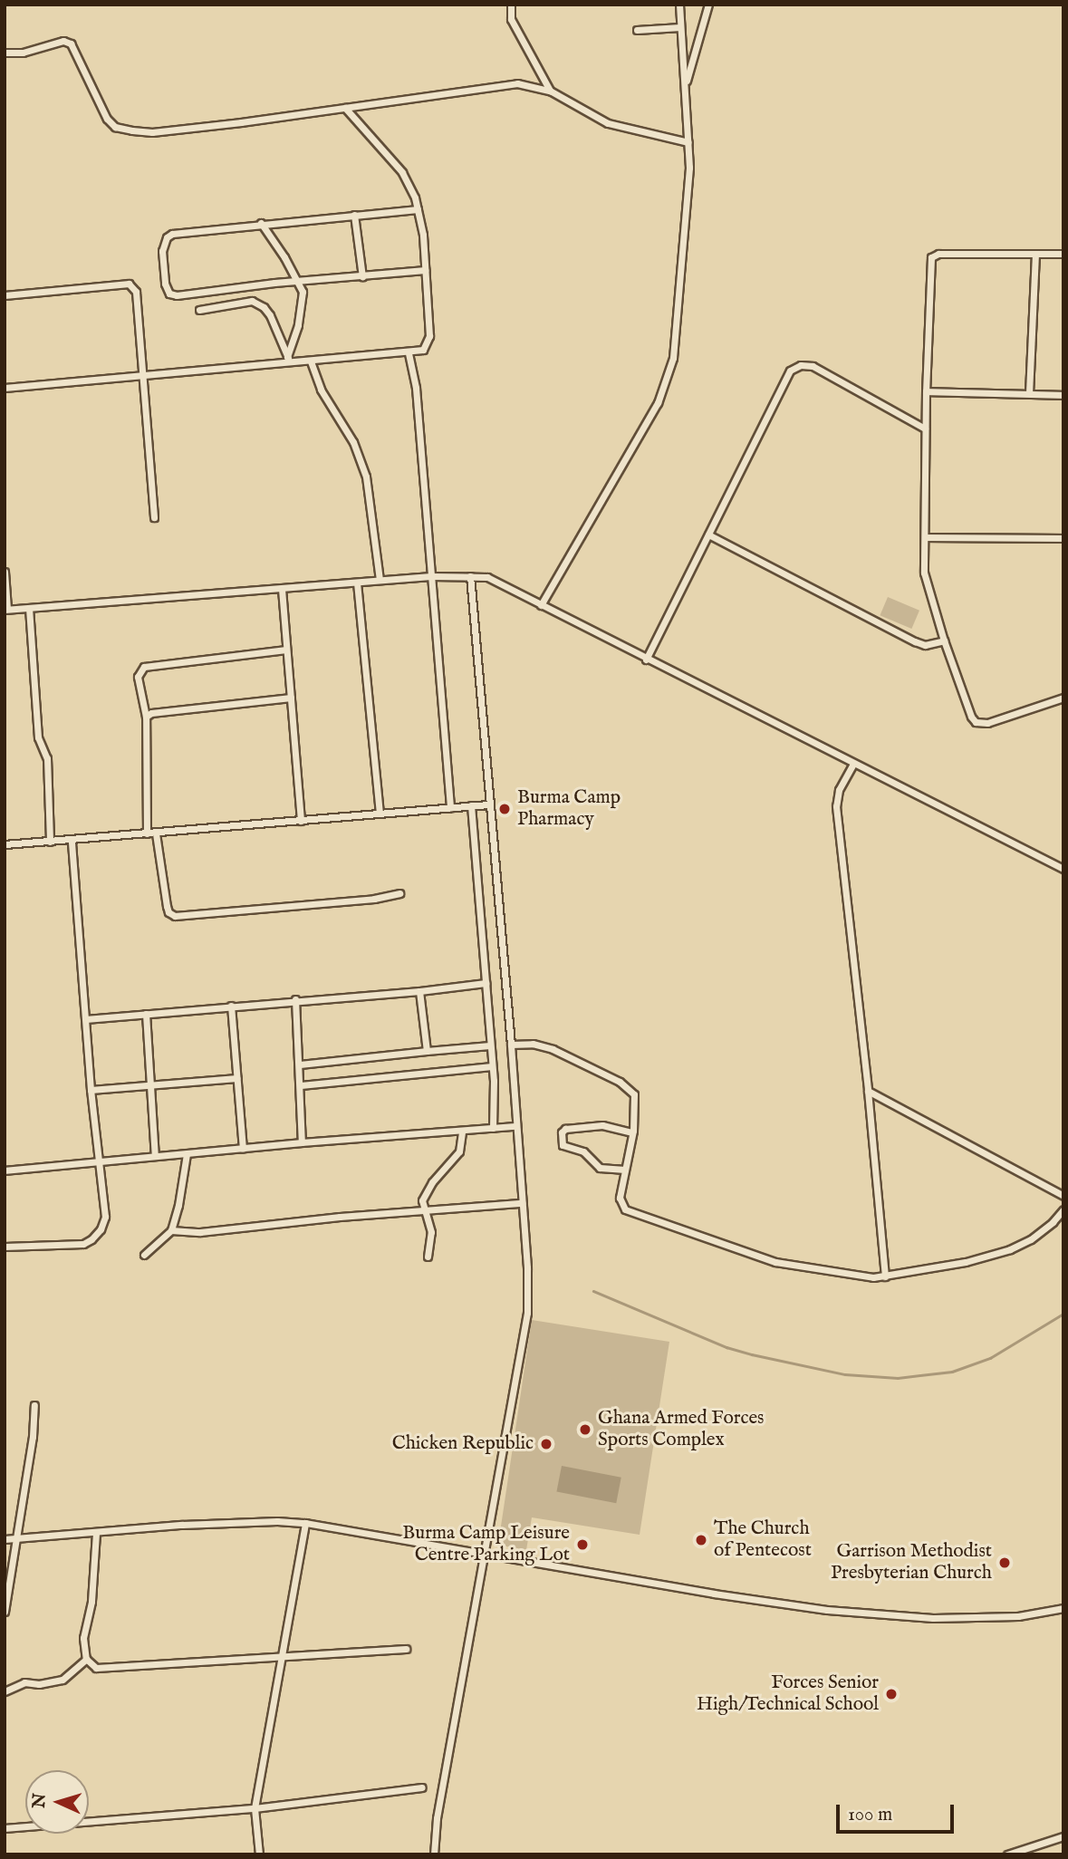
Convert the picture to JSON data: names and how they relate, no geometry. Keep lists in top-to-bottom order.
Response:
{
  "places": [
    "Burma Camp Pharmacy",
    "Ghana Armed Forces Sports Complex",
    "Chicken Republic",
    "The Church of Pentecost",
    "Burma Camp Leisure Centre Parking Lot",
    "Garrison Methodist Presbyterian Church",
    "Forces Senior High/Technical School"
  ],
  "scale_bar": "100 m",
  "north": "left"
}
